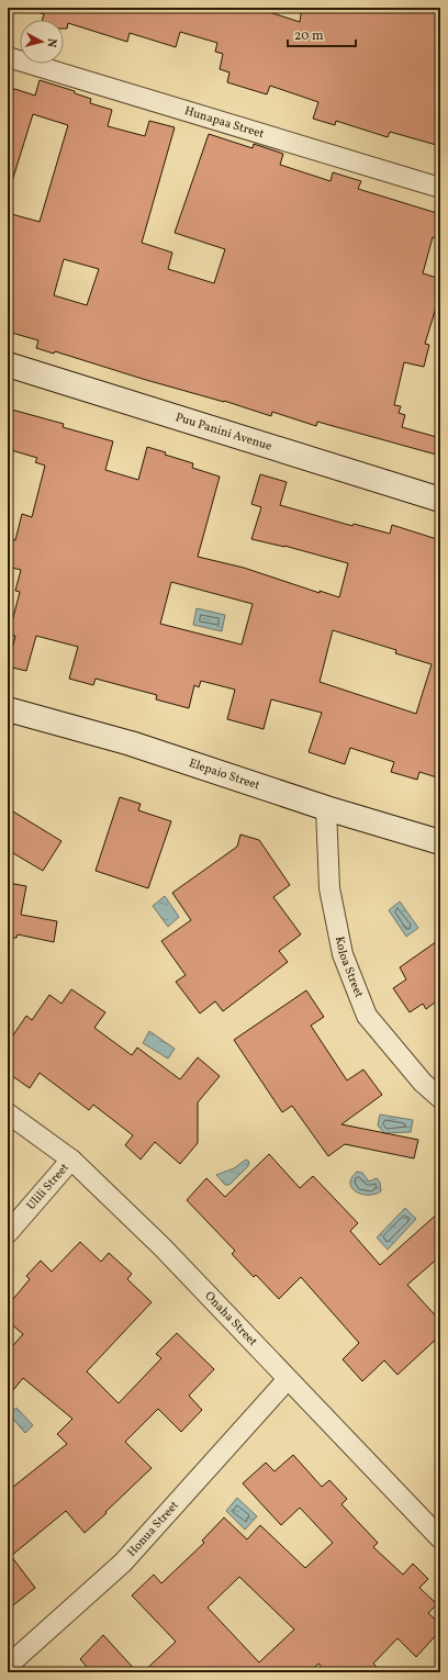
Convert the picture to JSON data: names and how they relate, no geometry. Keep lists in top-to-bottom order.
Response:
{
  "streets": {
    "street": [
      "Hunapaa Street",
      "Puu Panini Avenue",
      "Elepaio Street",
      "Koloa Street",
      "Ulili Street",
      "Onaha Street",
      "Honua Street"
    ]
  },
  "crossings": [
    ["Elepaio Street", "Koloa Street"],
    ["Ulili Street", "Onaha Street"],
    ["Onaha Street", "Honua Street"]
  ],
  "scale_bar": "20 m",
  "north": "right"
}
